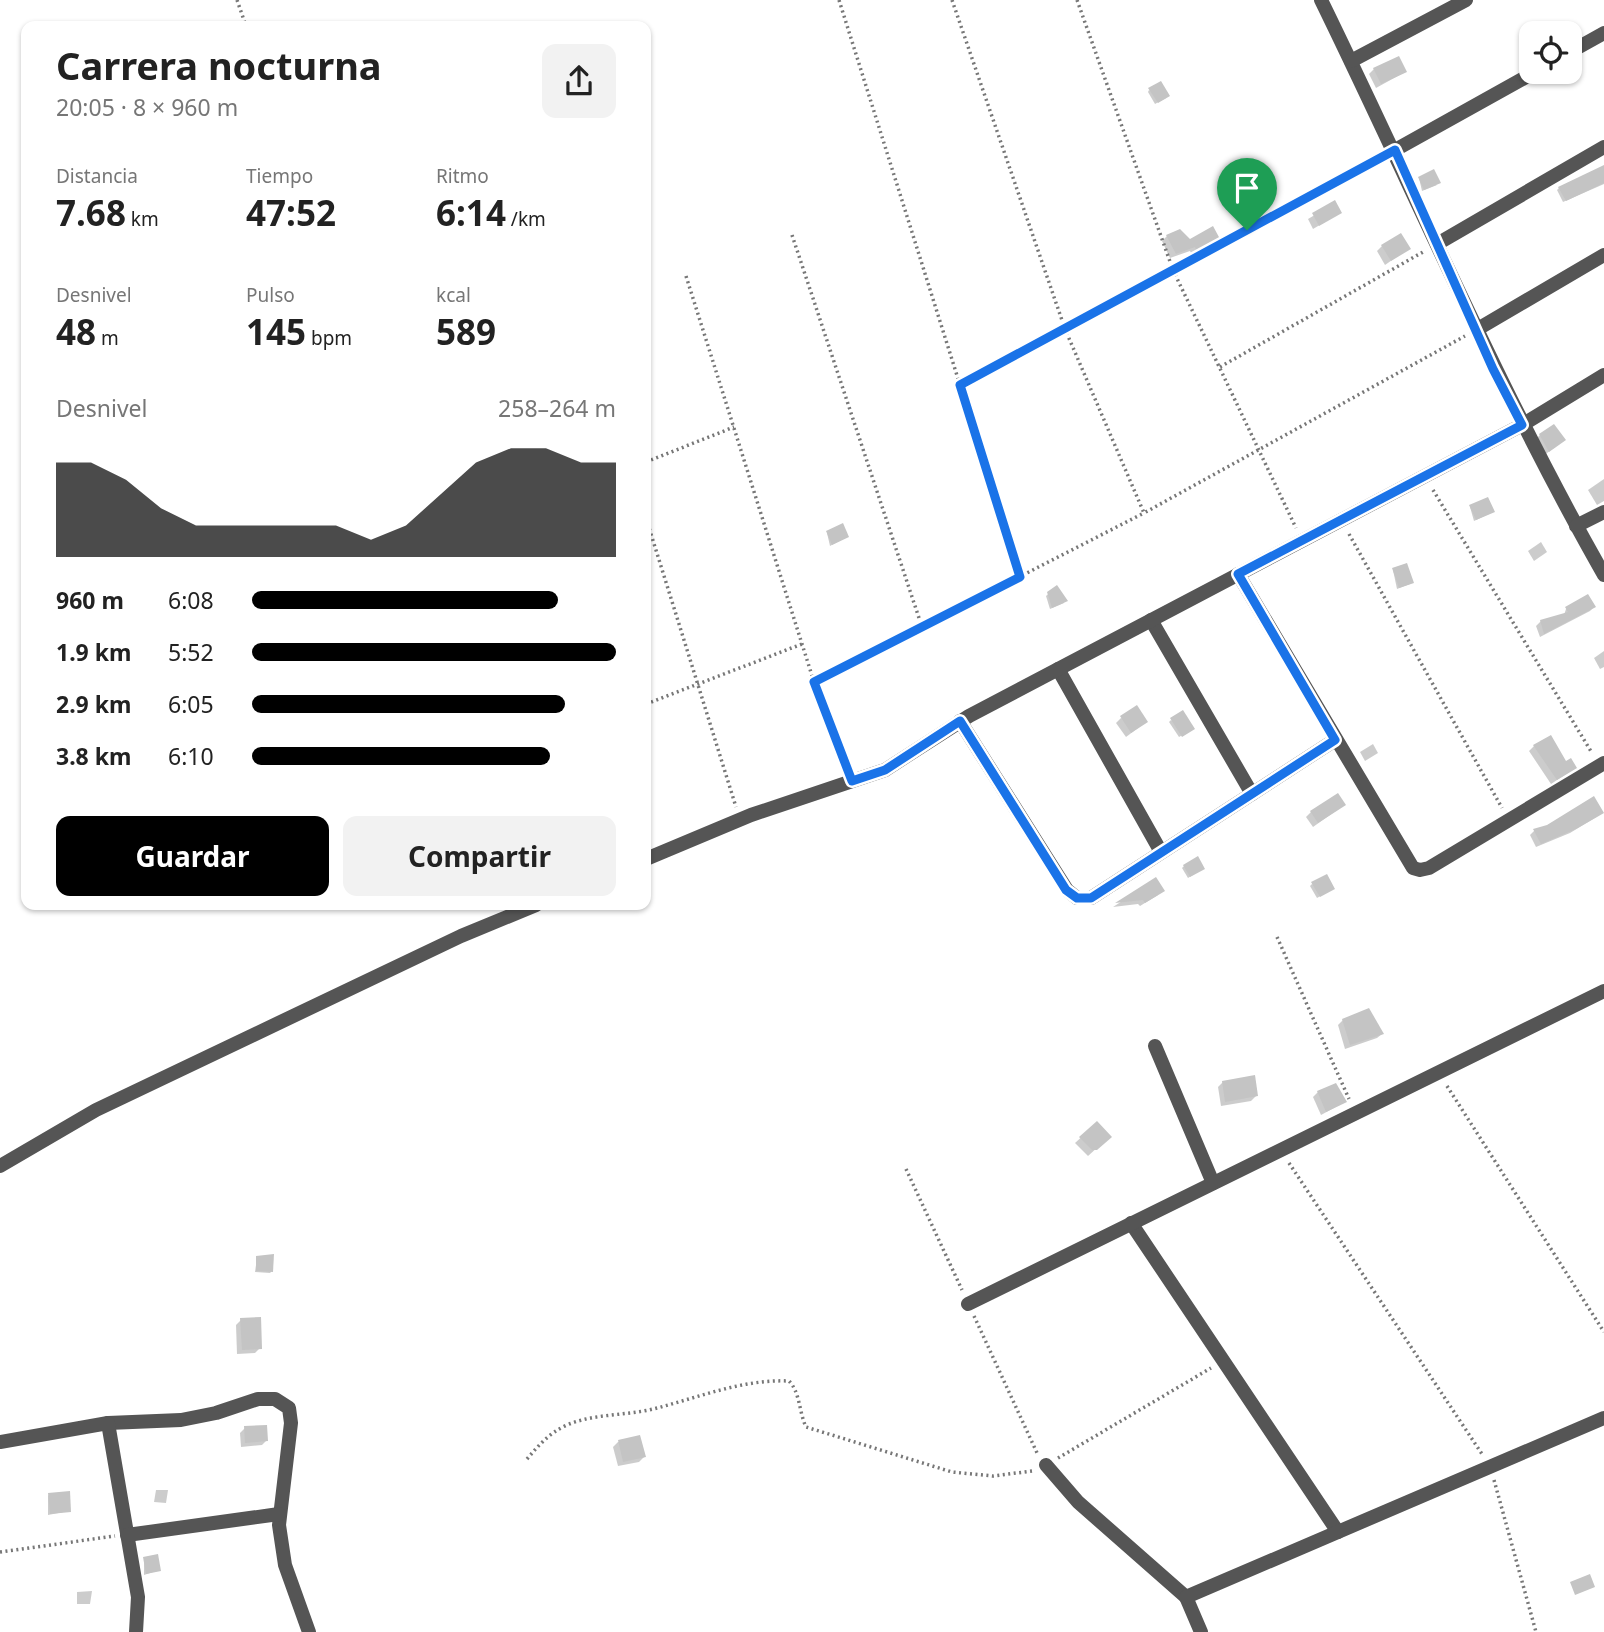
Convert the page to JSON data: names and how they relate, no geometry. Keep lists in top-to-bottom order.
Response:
{
  "page": {
    "heading": ["Carrera nocturna", "20:05 · 8 × 960 m"],
    "stats": [
      ["Distancia", "7.68 km"],
      ["Tiempo", "47:52"],
      ["Ritmo", "6:14 /km"],
      ["Desnivel", "48 m"],
      ["Pulso", "145 bpm"],
      ["kcal", "589"]
    ],
    "chart": ["Desnivel", "258–264 m"],
    "list": [
      {
        "name": "960 m",
        "note": "6:08"
      },
      {
        "name": "1.9 km",
        "note": "5:52"
      },
      {
        "name": "2.9 km",
        "note": "6:05"
      },
      {
        "name": "3.8 km",
        "note": "6:10"
      }
    ],
    "buttons": ["Guardar", "Compartir"]
  }
}
